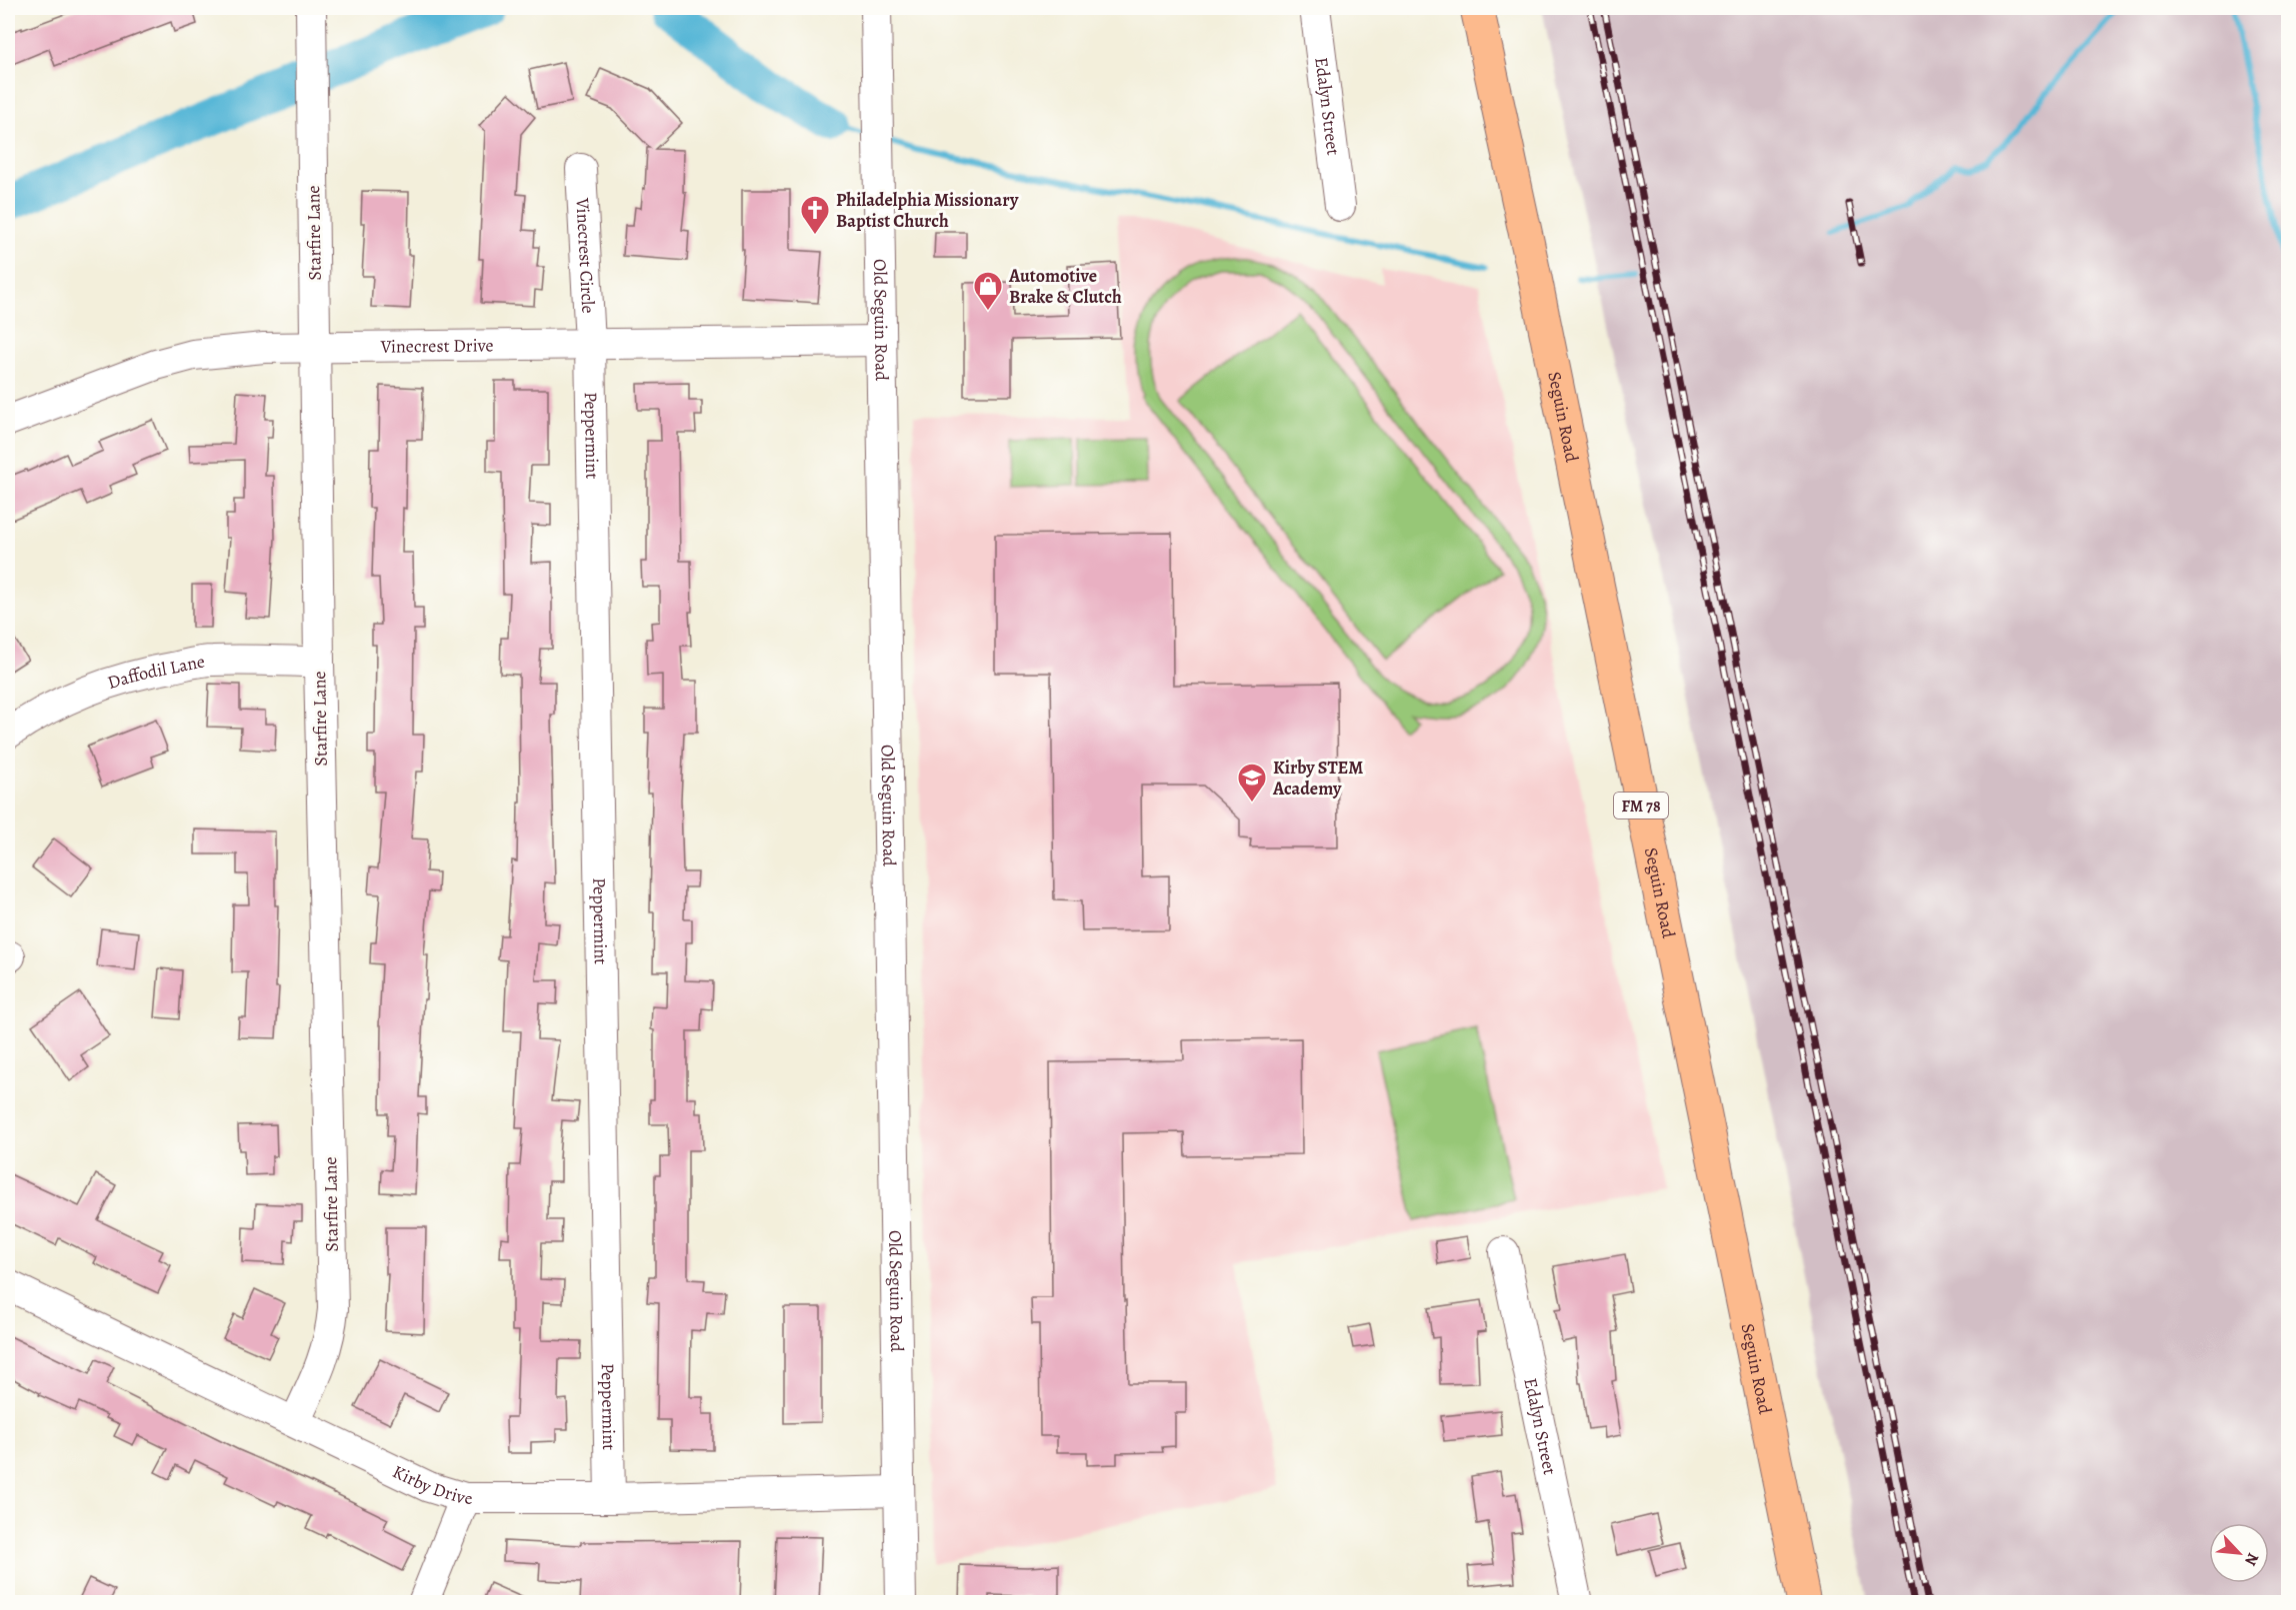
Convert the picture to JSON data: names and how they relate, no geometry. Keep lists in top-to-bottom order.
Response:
{
  "streets": {
    "main road": ["Seguin Road", "FM 78"],
    "street": [
      "Edalyn Street",
      "Starfire Lane",
      "Vinecrest Circle",
      "Old Seguin Road",
      "Vinecrest Drive",
      "Peppermint",
      "Daffodil Lane",
      "Kirby Drive"
    ]
  },
  "crossings": [
    ["Starfire Lane", "Vinecrest Drive"],
    ["Starfire Lane", "Daffodil Lane"],
    ["Starfire Lane", "Kirby Drive"],
    ["Vinecrest Circle", "Vinecrest Drive"],
    ["Vinecrest Circle", "Peppermint"],
    ["Old Seguin Road", "Vinecrest Drive"],
    ["Old Seguin Road", "Kirby Drive"],
    ["Vinecrest Drive", "Peppermint"],
    ["Peppermint", "Kirby Drive"]
  ],
  "places": {
    "church": ["Philadelphia Missionary Baptist Church"],
    "shop": ["Automotive Brake & Clutch"],
    "school or university": ["Kirby STEM Academy"]
  },
  "north": "bottom right"
}
